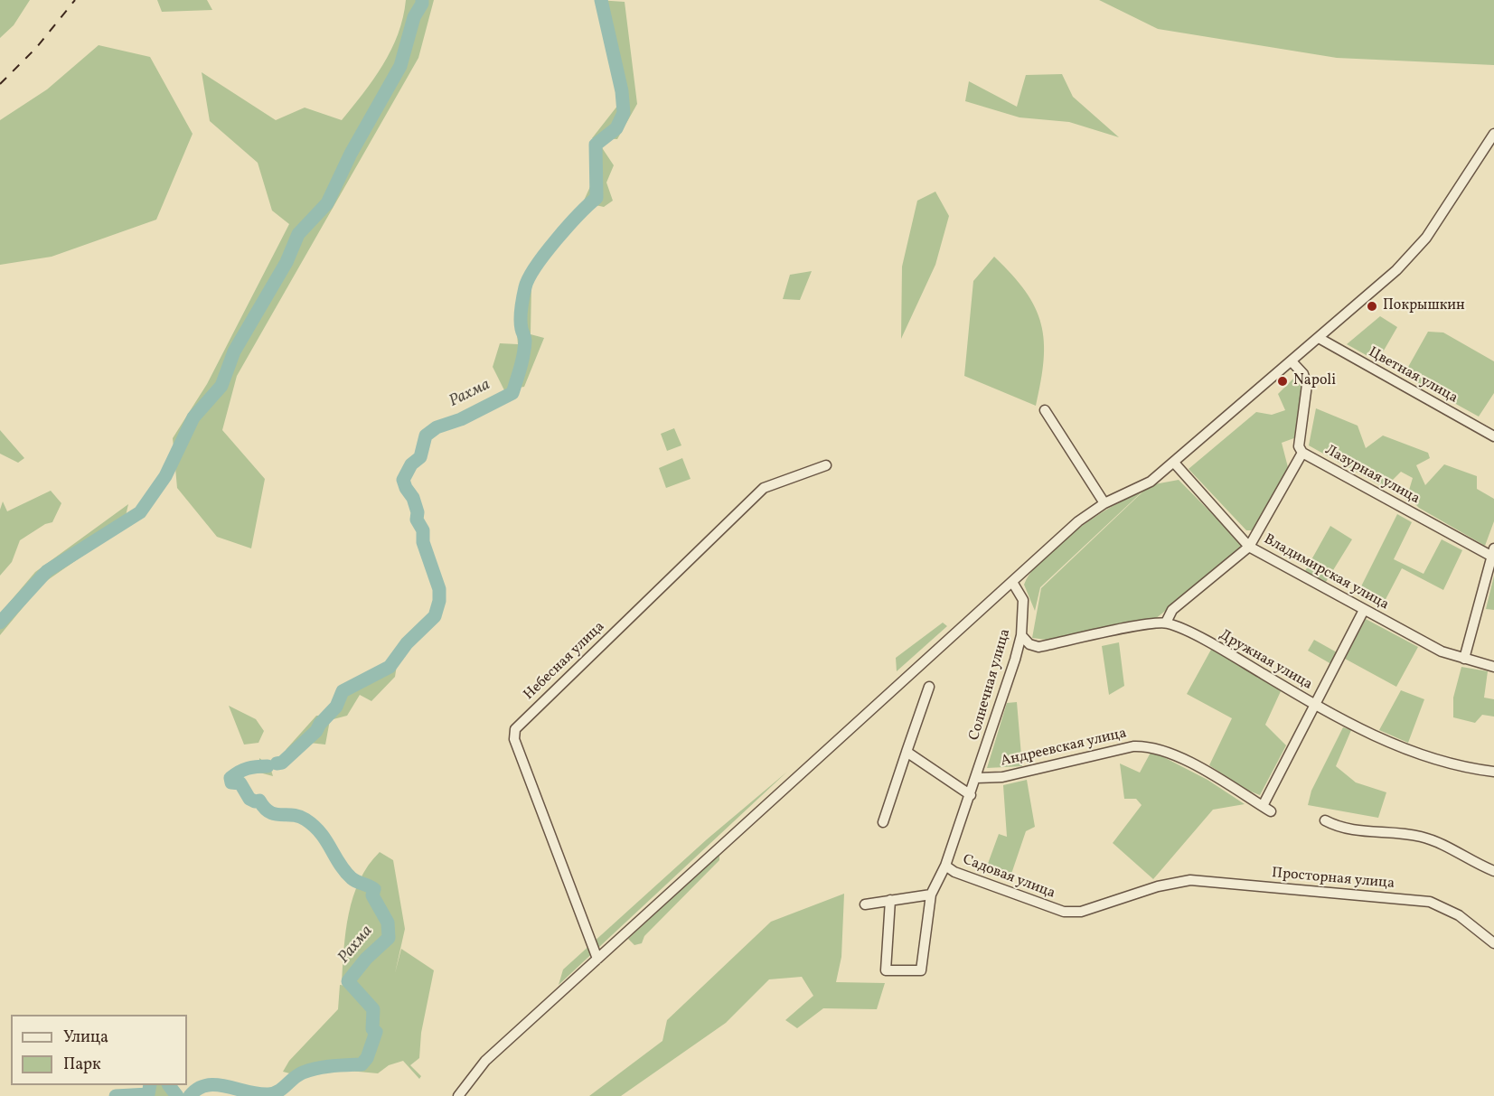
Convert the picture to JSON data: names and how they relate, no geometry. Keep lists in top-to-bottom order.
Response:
{
  "streets": {
    "street": [
      "Цветная улица",
      "Лазурная улица",
      "Владимирская улица",
      "Дружная улица",
      "Небесная улица",
      "Солнечная улица",
      "Андреевская улица",
      "Садовая улица",
      "Просторная улица"
    ]
  },
  "crossings": [
    ["Лазурная улица", "Владимирская улица"],
    ["Владимирская улица", "Дружная улица"],
    ["Дружная улица", "Андреевская улица"],
    ["Солнечная улица", "Андреевская улица"],
    ["Солнечная улица", "Садовая улица"],
    ["Садовая улица", "Просторная улица"]
  ],
  "water": ["Рахма"],
  "places": ["Покрышкин", "Napoli"],
  "legend": ["Улица", "Парк"]
}
